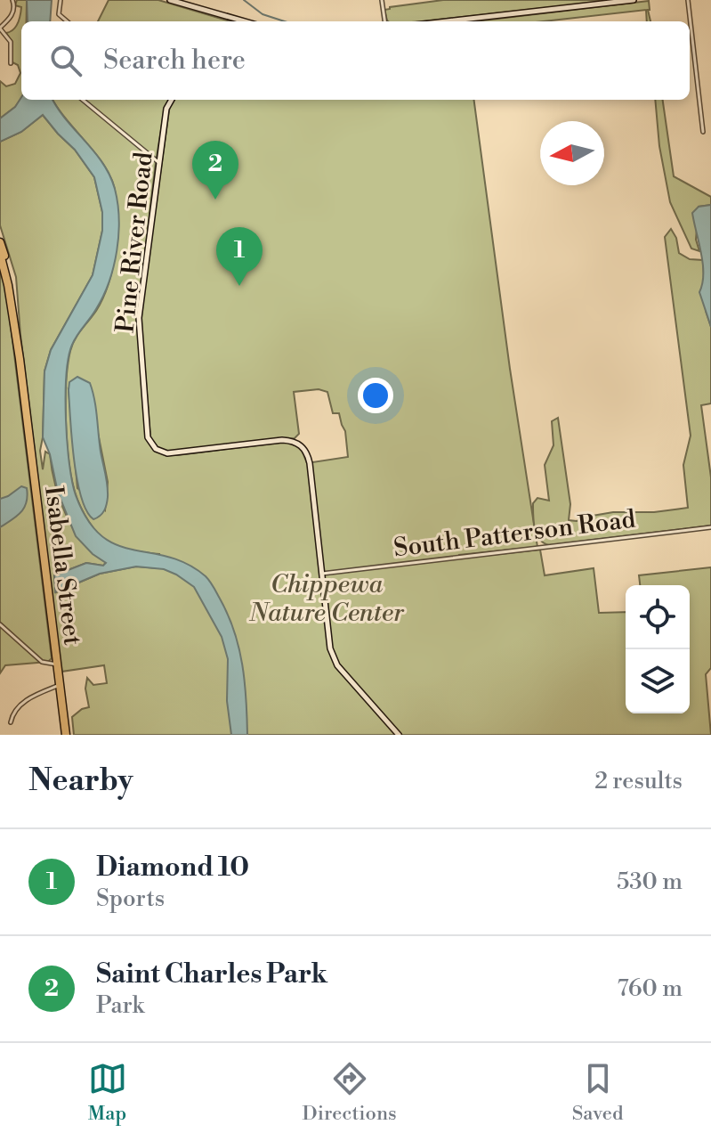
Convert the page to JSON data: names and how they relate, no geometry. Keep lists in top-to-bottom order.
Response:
{
  "streets": {
    "highway": ["Isabella Street"],
    "street": ["Pine River Road", "South Patterson Road"]
  },
  "crossings": [
    ["Pine River Road", "South Patterson Road"]
  ],
  "parks": ["Chippewa Nature Center"],
  "north": "left",
  "page": {
    "search": "Search here",
    "pins": ["2", "1"],
    "heading": ["Nearby", "2 results"],
    "list": [
      {
        "mark": "1",
        "name": "Diamond 10",
        "note": "Sports",
        "value": "530 m"
      },
      {
        "mark": "2",
        "name": "Saint Charles Park",
        "note": "Park",
        "value": "760 m"
      }
    ],
    "nav": ["Map", "Directions", "Saved"]
  }
}
